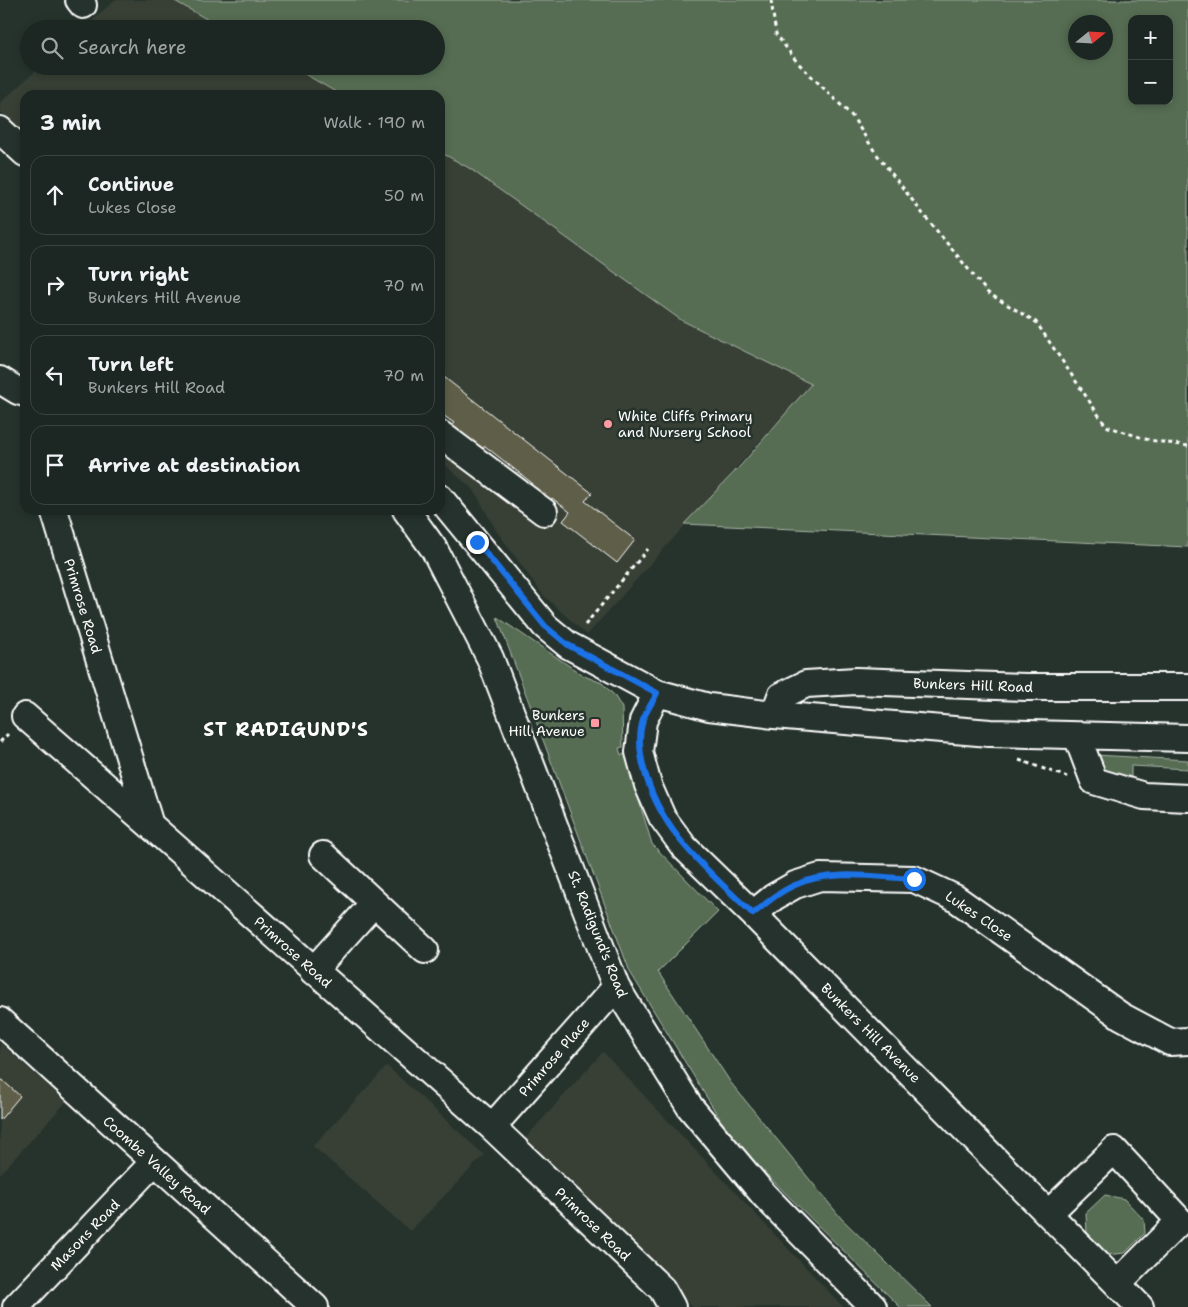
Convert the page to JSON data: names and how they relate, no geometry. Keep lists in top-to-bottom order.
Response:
{
  "streets": {
    "street": [
      "Primrose Road",
      "Bunkers Hill Road",
      "Lukes Close",
      "St. Radigund's Road",
      "Bunkers Hill Avenue",
      "Primrose Place",
      "Coombe Valley Road",
      "Masons Road"
    ]
  },
  "crossings": [
    ["Primrose Road", "Primrose Place"],
    ["Lukes Close", "Bunkers Hill Avenue"],
    ["St. Radigund's Road", "Primrose Place"],
    ["Coombe Valley Road", "Masons Road"]
  ],
  "districts": ["ST RADIGUND'S"],
  "places": {
    "other": ["White Cliffs Primary and Nursery School"],
    "transit": ["Bunkers Hill Avenue"]
  },
  "north": "right",
  "page": {
    "map_buttons": ["+", "−"],
    "search": "Search here",
    "heading": ["3 min", "Walk · 190 m"],
    "list": [
      ["Continue", "Lukes Close", "50 m"],
      ["Turn right", "Bunkers Hill Avenue", "70 m"],
      ["Turn left", "Bunkers Hill Road", "70 m"],
      "Arrive at destination"
    ]
  }
}
